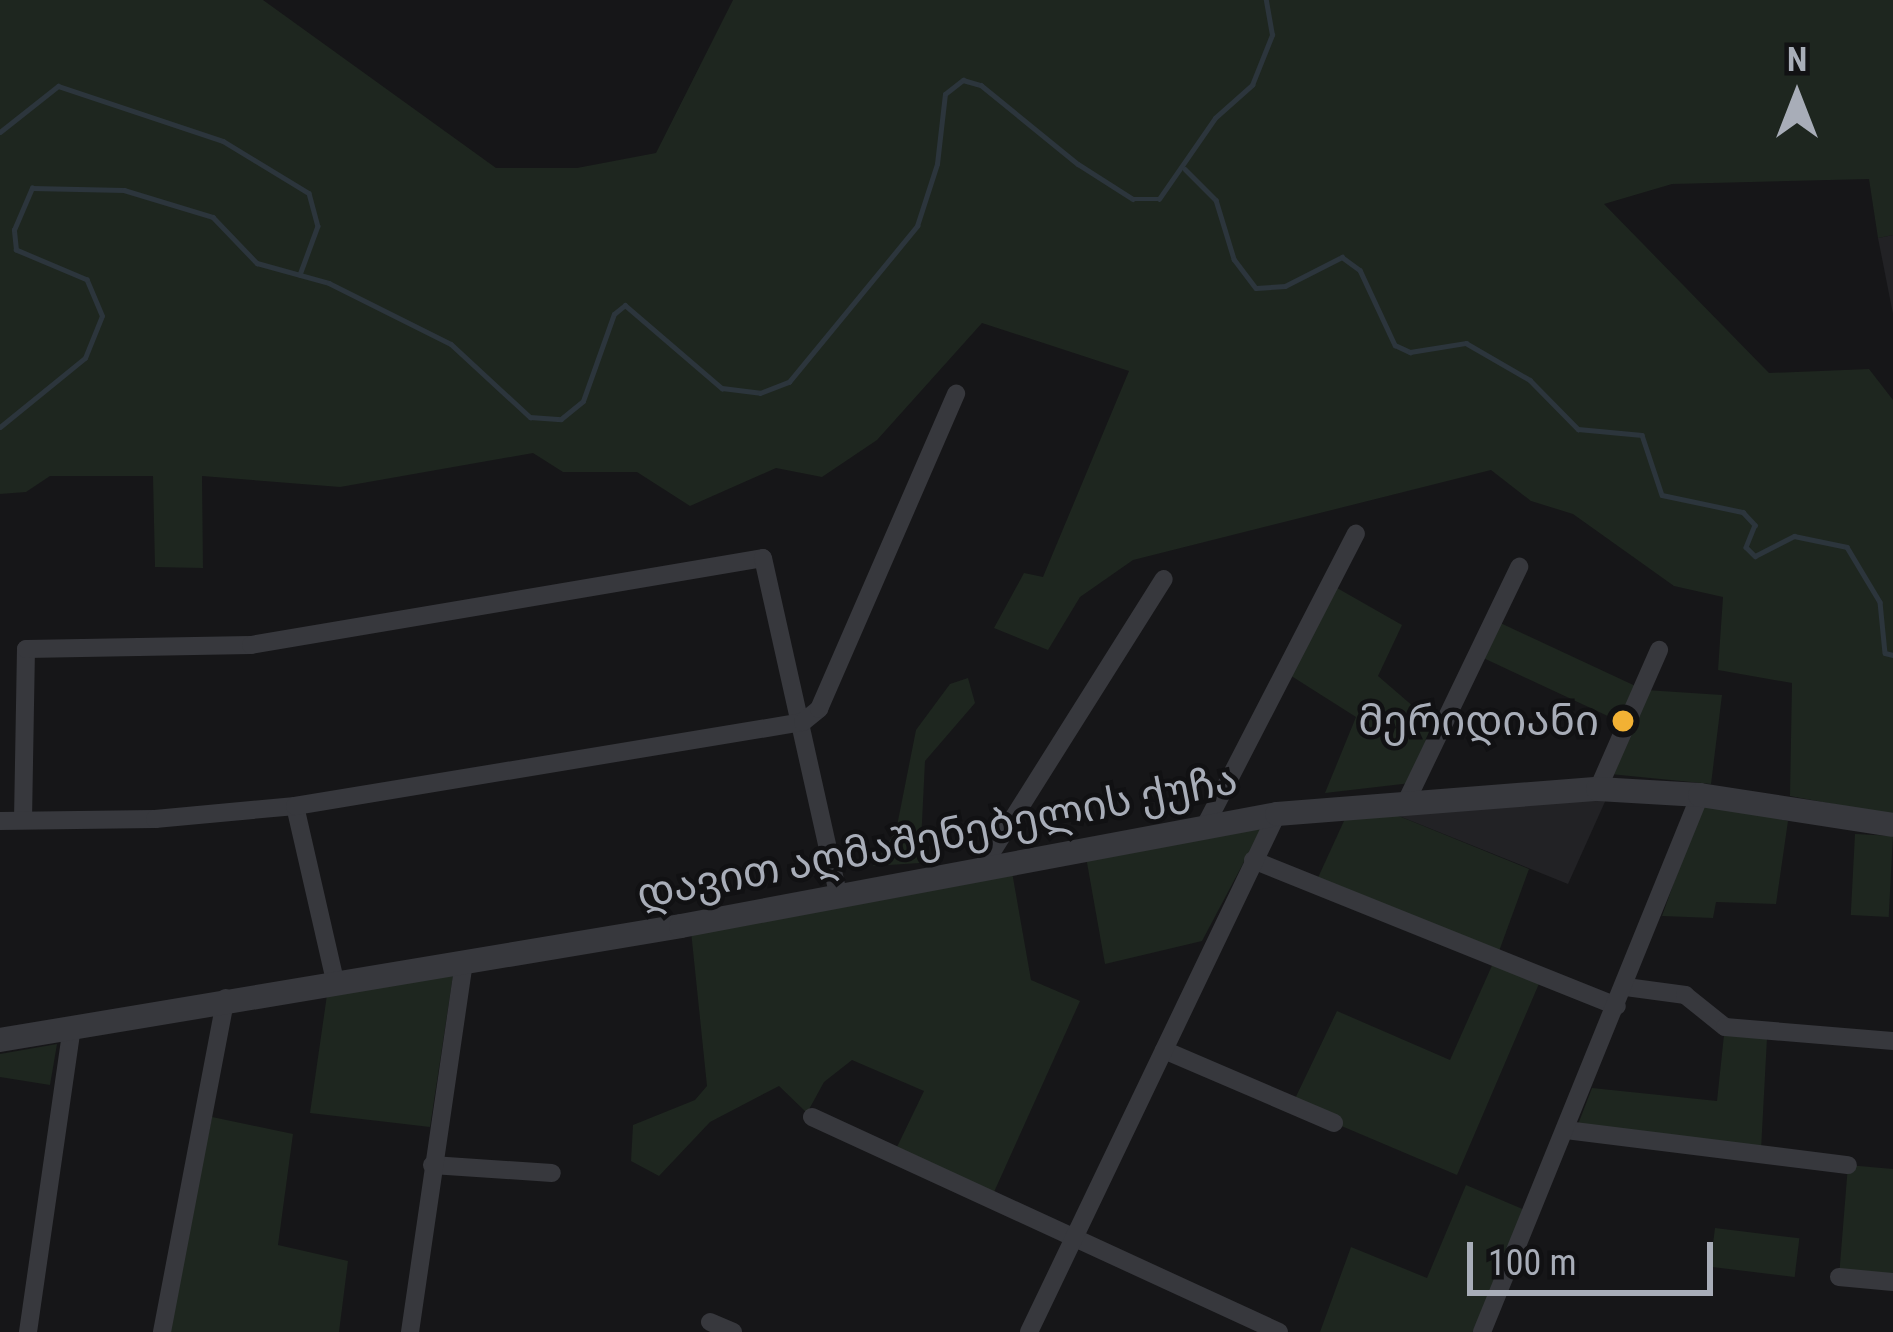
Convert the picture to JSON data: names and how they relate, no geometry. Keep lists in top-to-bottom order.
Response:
{
  "streets": {
    "street": ["დავით აღმაშენებელის ქუჩა"]
  },
  "places": ["მერიდიანი"],
  "scale_bar": "100 m",
  "north": "top"
}
